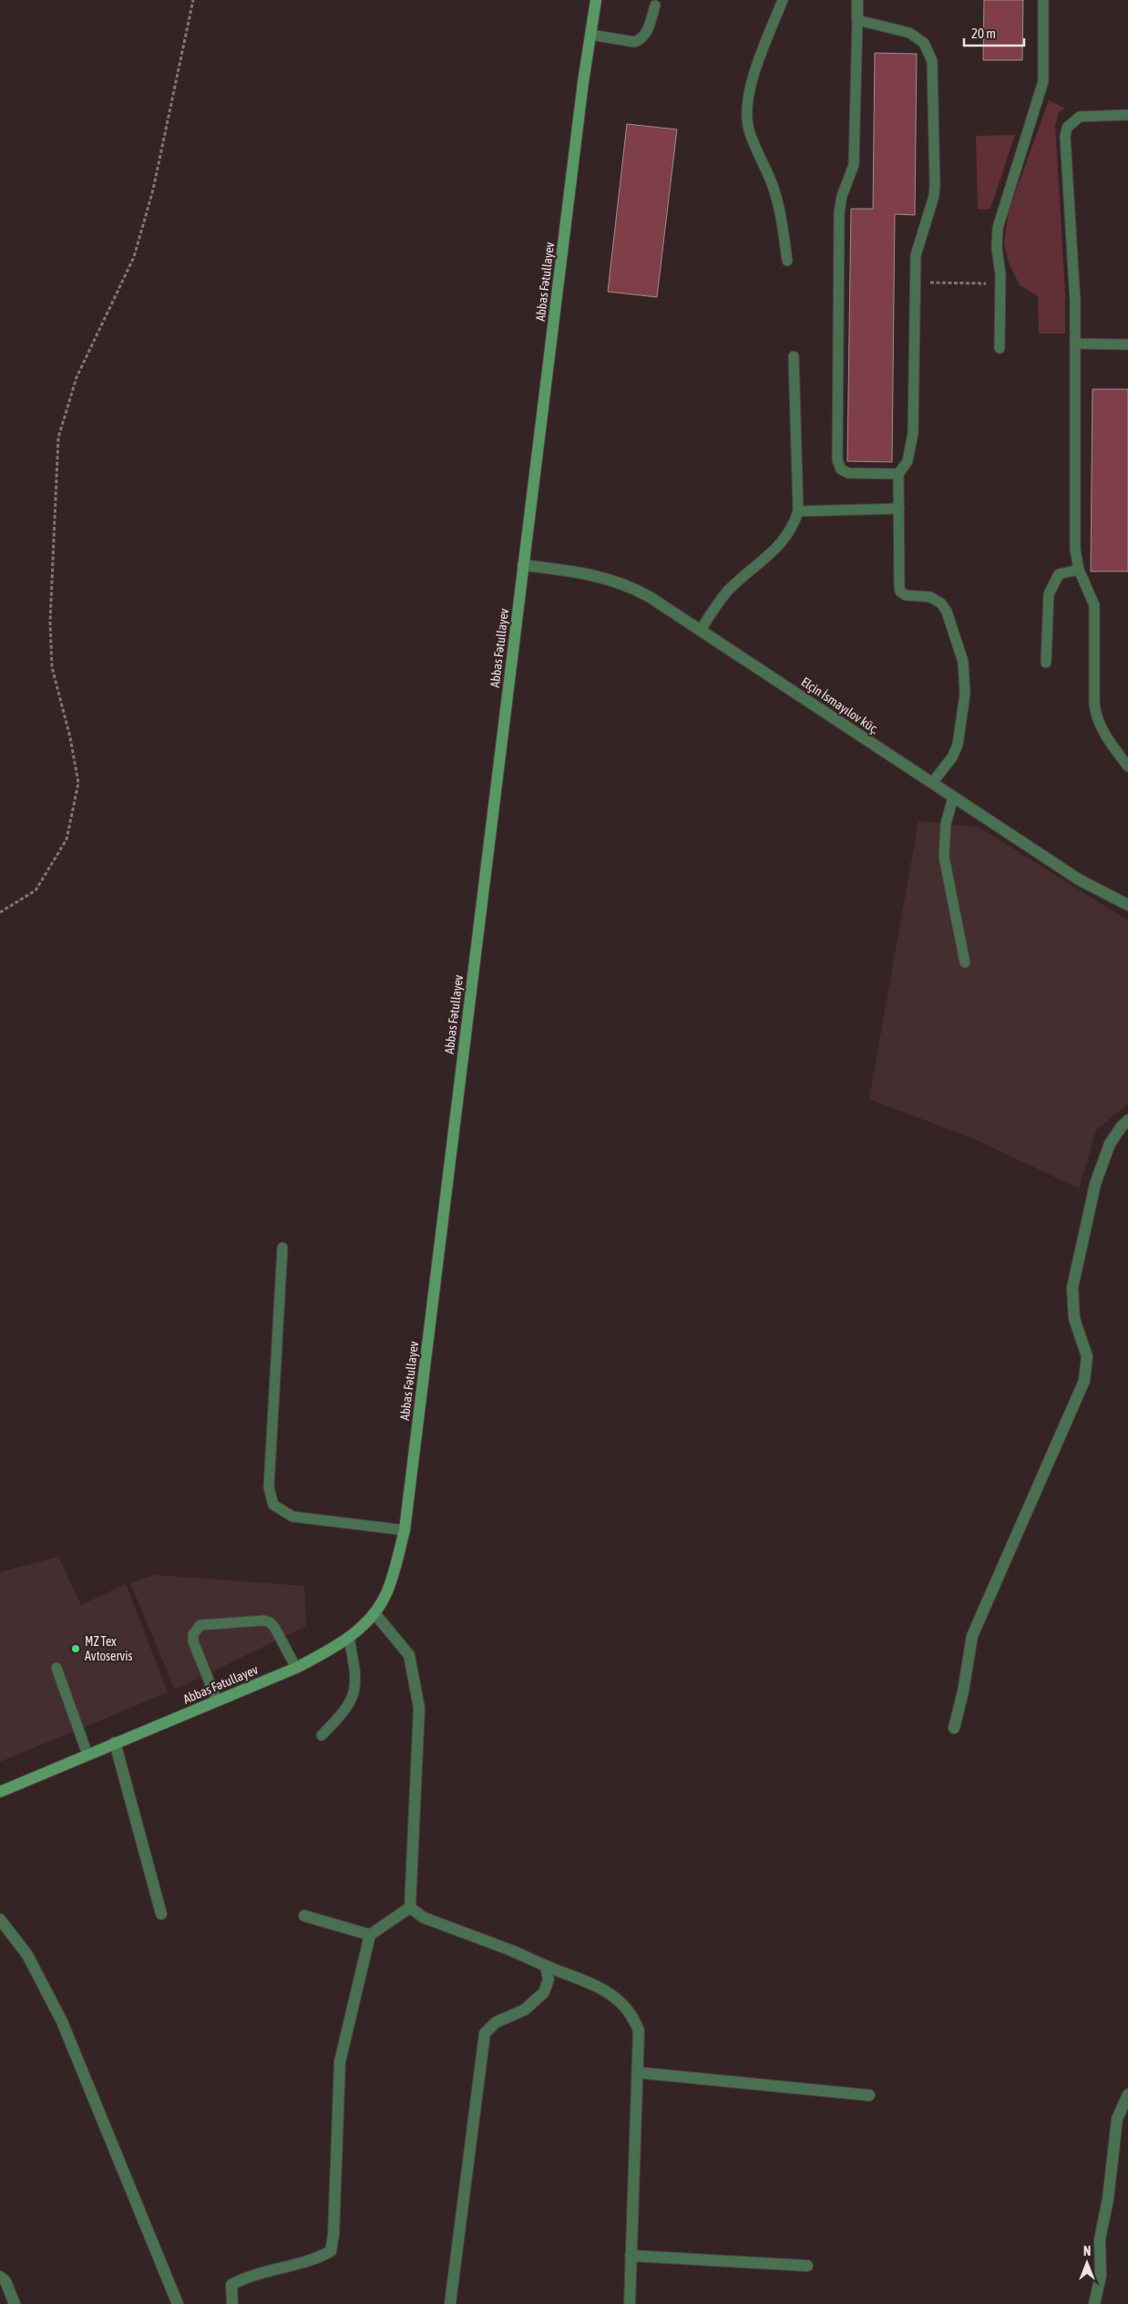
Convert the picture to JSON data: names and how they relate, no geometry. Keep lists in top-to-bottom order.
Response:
{
  "streets": {
    "main road": ["Abbas Fətullayev"],
    "street": ["Elçin İsmayılov küç."]
  },
  "crossings": [
    ["Abbas Fətullayev", "Elçin İsmayılov küç."]
  ],
  "places": ["MZ Tex Avtoservis"],
  "scale_bar": "20 m",
  "north": "top"
}
